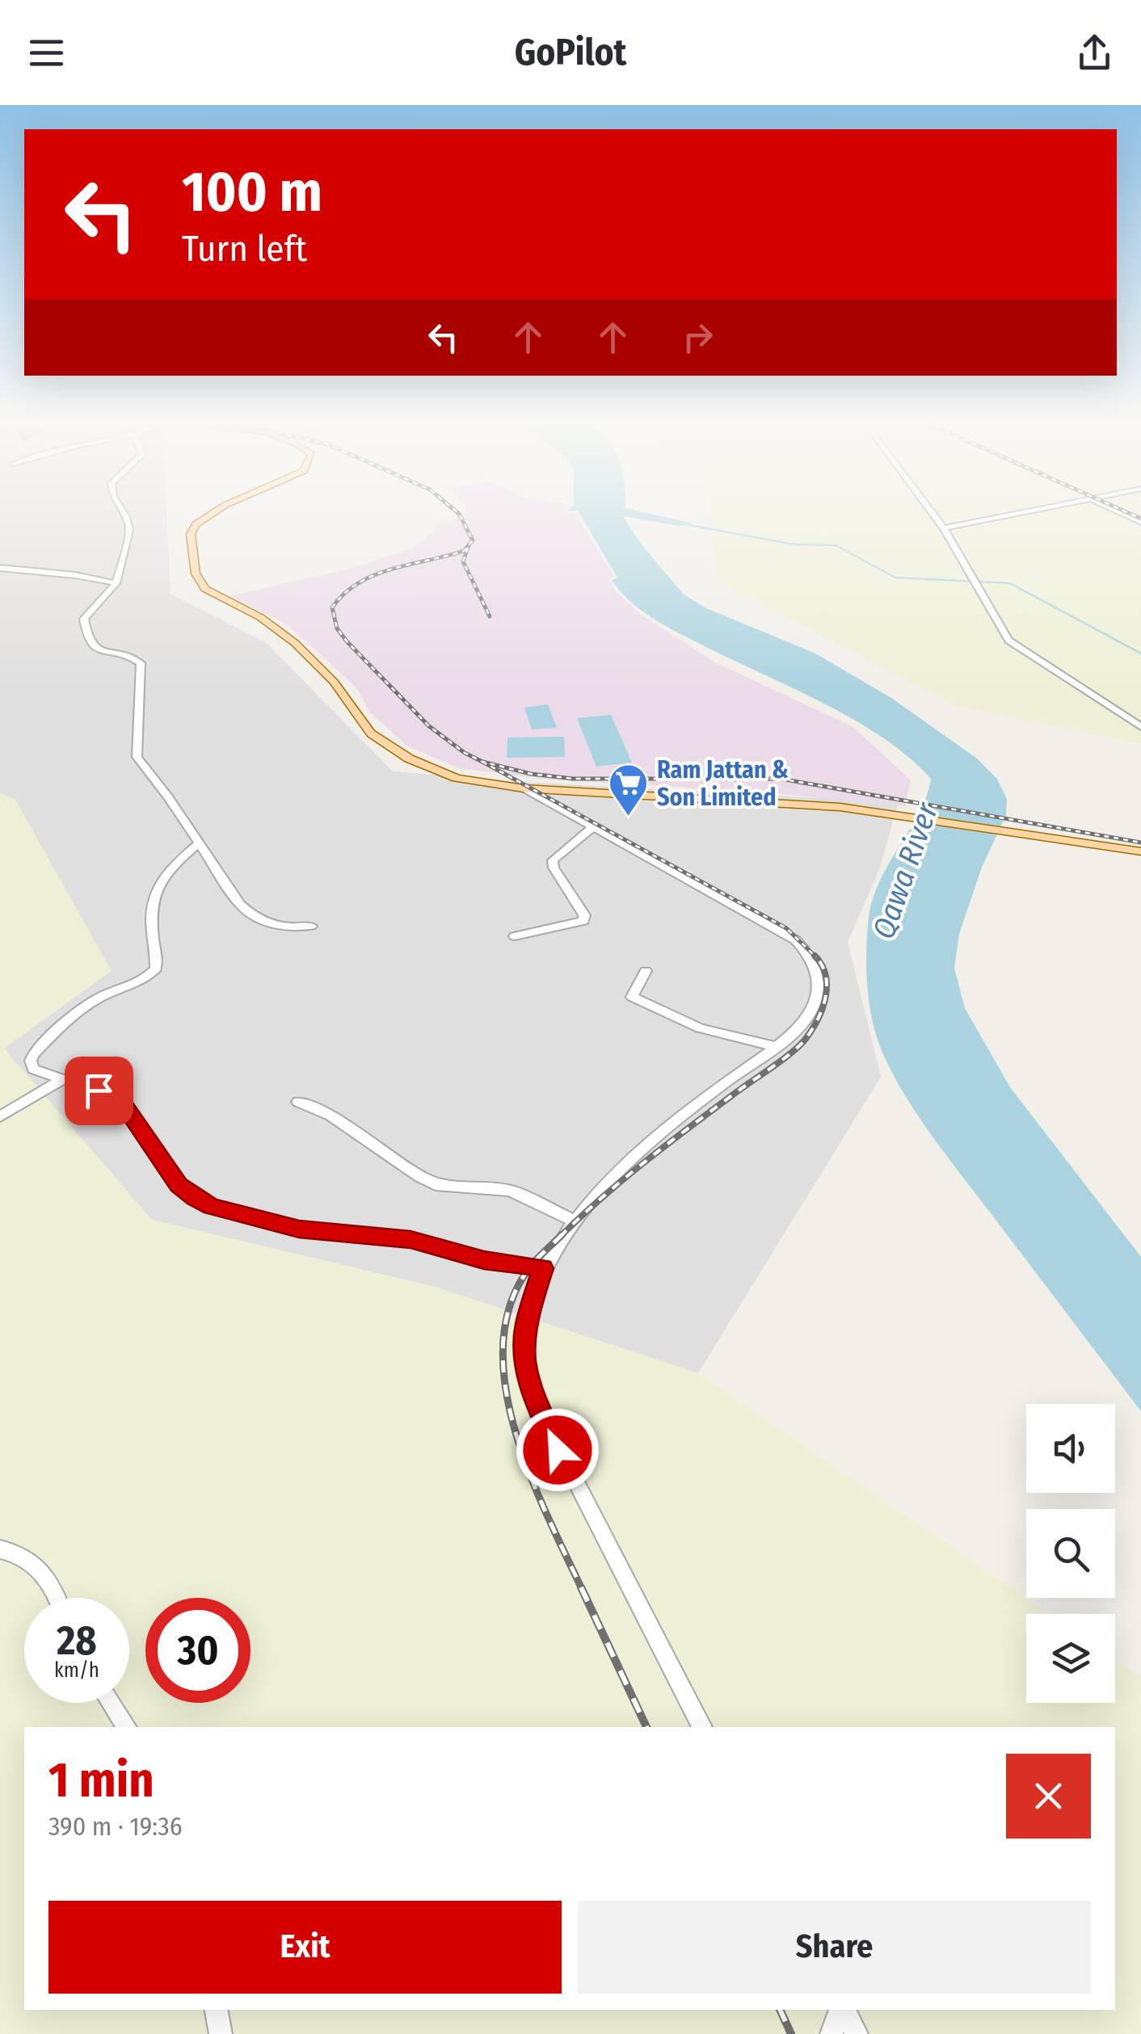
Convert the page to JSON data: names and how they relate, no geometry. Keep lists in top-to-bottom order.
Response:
{
  "water": ["Qawa River"],
  "places": {
    "supermarket": ["Ram Jattan & Son Limited"]
  },
  "page": {
    "header": "GoPilot",
    "turn": ["100 m", "Turn left"],
    "speed": "28 km/h",
    "limit": "30",
    "heading": ["1 min", "390 m · 19:36"],
    "buttons": ["Exit", "Share"]
  }
}
